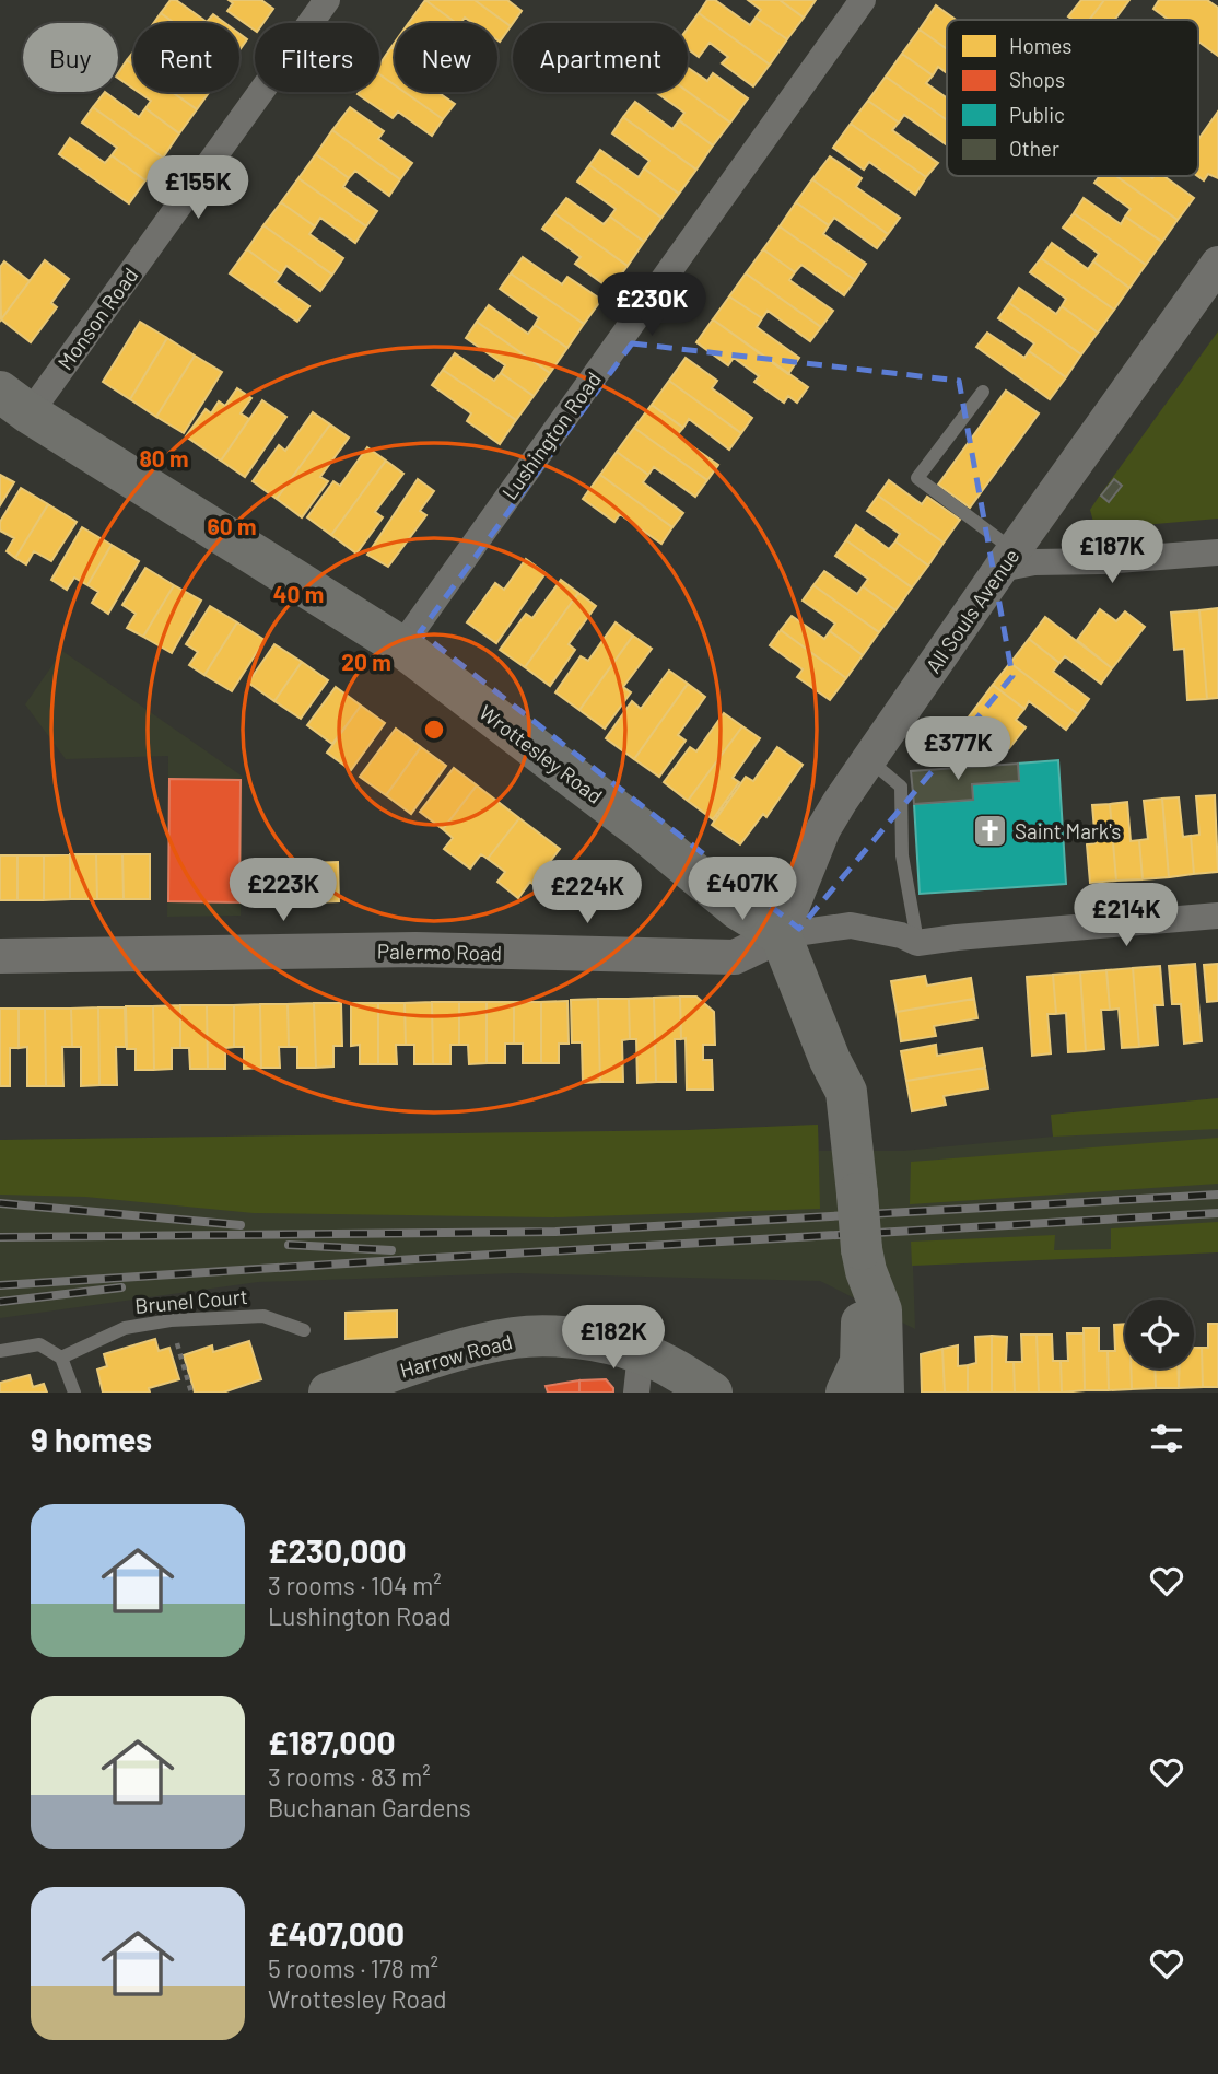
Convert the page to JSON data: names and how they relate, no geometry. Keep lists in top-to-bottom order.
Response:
{
  "streets": {
    "main road": ["Wrottesley Road", "Harrow Road"],
    "street": [
      "Monson Road",
      "Lushington Road",
      "All Souls Avenue",
      "Palermo Road"
    ],
    "lane": ["Brunel Court"]
  },
  "crossings": [
    ["Monson Road", "Wrottesley Road"],
    ["Lushington Road", "Wrottesley Road"],
    ["All Souls Avenue", "Wrottesley Road"],
    ["All Souls Avenue", "Palermo Road"],
    ["Wrottesley Road", "Palermo Road"]
  ],
  "places": {
    "church": ["Saint Mark's"]
  },
  "legend": [
    "Homes",
    "Shops",
    "Public",
    "Other"
  ],
  "page": {
    "chip": [
      "Buy",
      "Rent",
      "Filters",
      "New",
      "Apartment"
    ],
    "price": [
      "£155K",
      "£230K",
      "£187K",
      "£377K",
      "£407K",
      "£223K",
      "£224K",
      "£214K",
      "£182K"
    ],
    "heading": "9 homes",
    "list": [
      {
        "name": "£230,000",
        "note": "3 rooms · 104 m² · Lushington Road"
      },
      {
        "name": "£187,000",
        "note": "3 rooms · 83 m² · Buchanan Gardens"
      },
      {
        "name": "£407,000",
        "note": "5 rooms · 178 m² · Wrottesley Road"
      }
    ]
  },
  "rings": [
    "80 m",
    "60 m",
    "40 m",
    "20 m"
  ]
}
